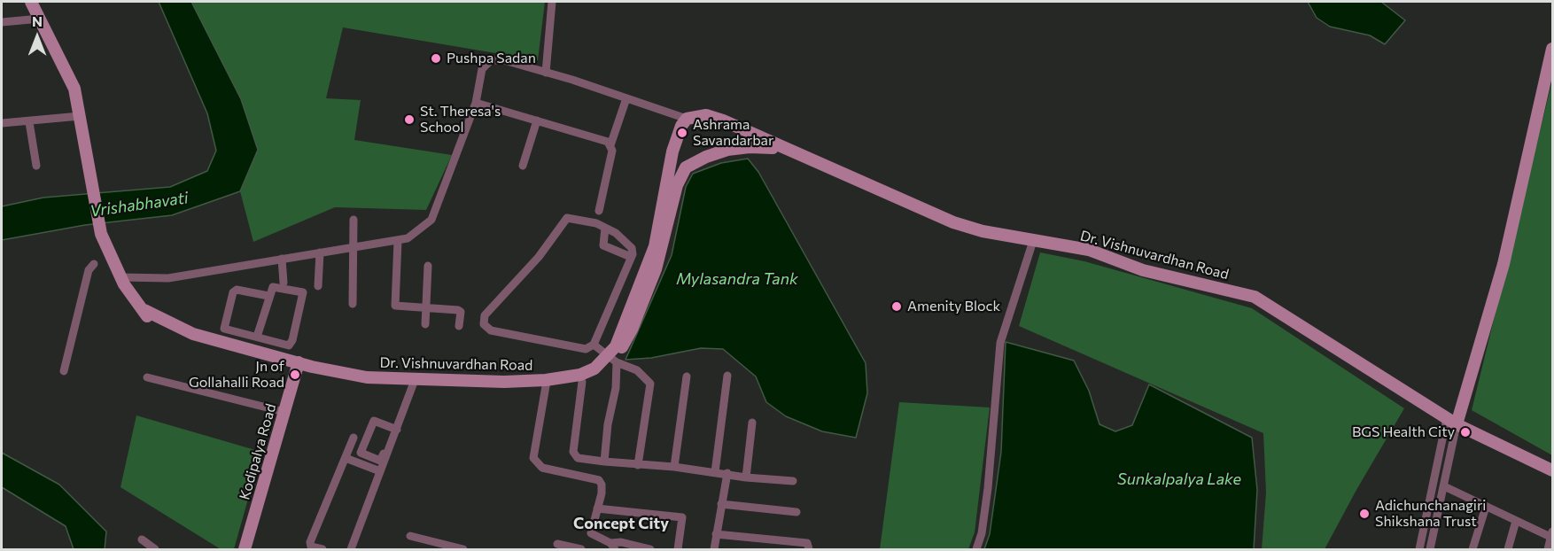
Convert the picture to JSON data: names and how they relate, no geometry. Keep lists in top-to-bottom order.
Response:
{
  "streets": {
    "main road": ["Dr. Vishnuvardhan Road", "Kodipalya Road"]
  },
  "crossings": [
    ["Dr. Vishnuvardhan Road", "Kodipalya Road"]
  ],
  "districts": ["Concept City"],
  "water": ["Vrishabhavati", "Mylasandra Tank", "Sunkalpalya Lake"],
  "places": [
    "Pushpa Sadan",
    "St. Theresa's School",
    "Ashrama Savandarbar",
    "Amenity Block",
    "Jn of Gollahalli Road",
    "BGS Health City",
    "Adichunchanagiri Shikshana Trust"
  ],
  "north": "top"
}
